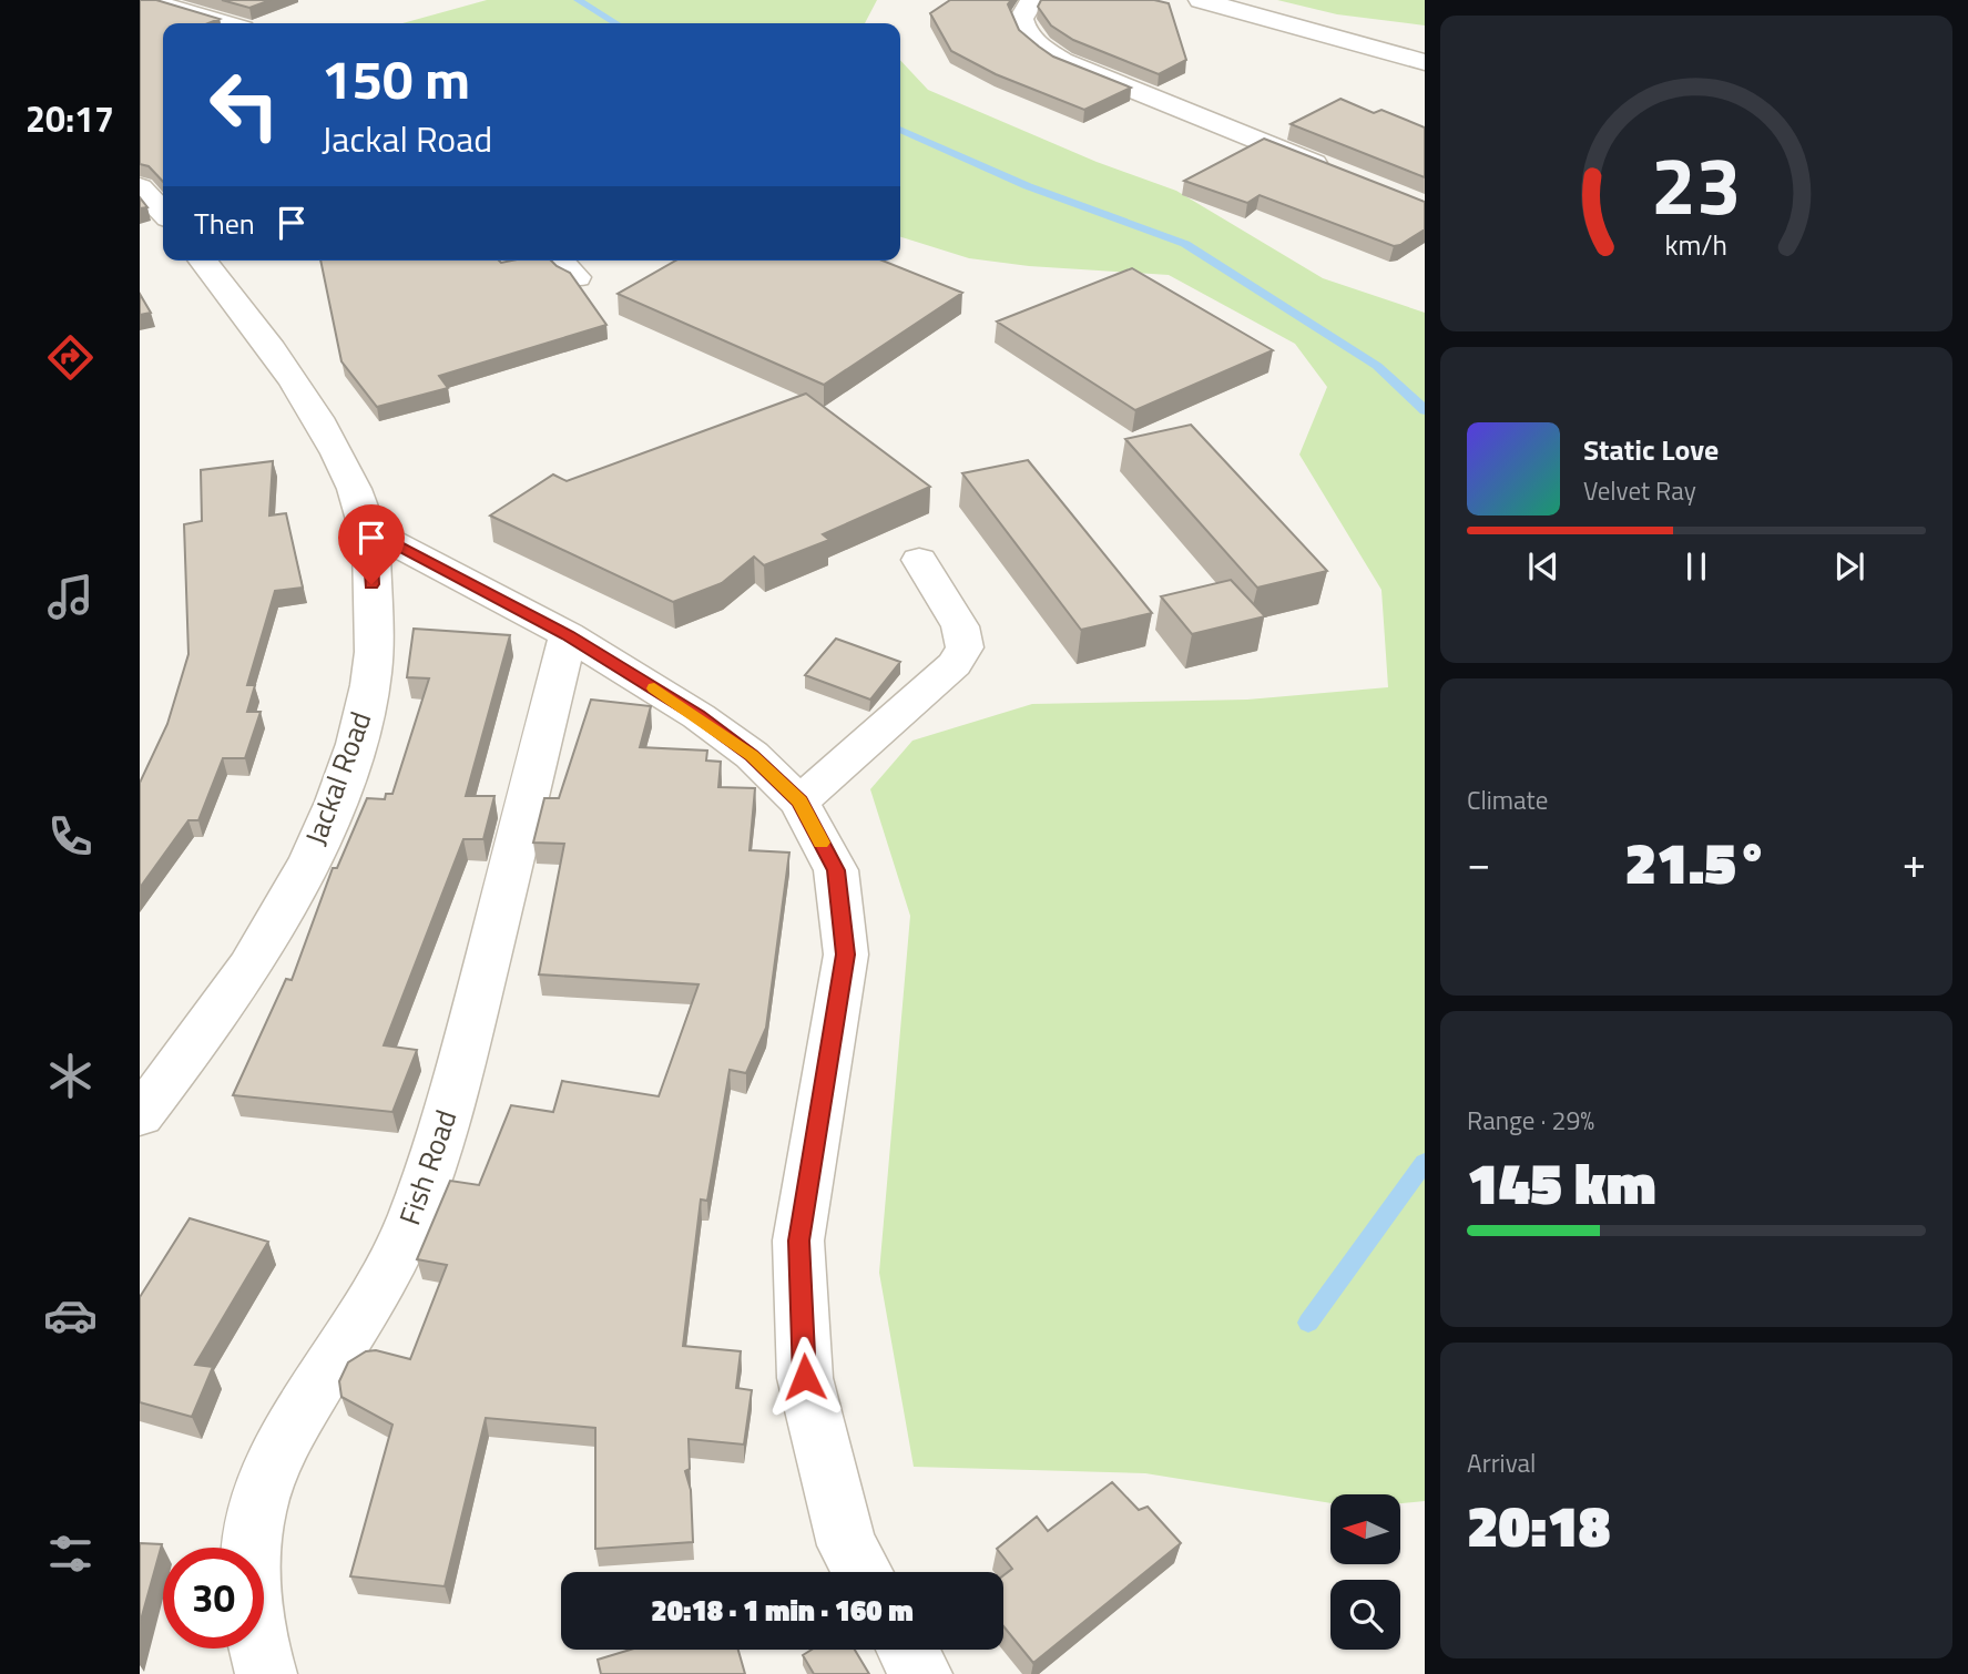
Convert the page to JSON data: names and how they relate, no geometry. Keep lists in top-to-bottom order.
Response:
{
  "streets": {
    "street": ["Jackal Road", "Fish Road"]
  },
  "north": "left",
  "page": {
    "tabs": "20:17",
    "turn": ["150 m", "Jackal Road"],
    "then": "Then",
    "song": ["Static Love", "Velvet Ray"],
    "tile": [
      "Climate",
      ["Range · 29%", "145 km"],
      ["Arrival", "20:18"]
    ],
    "heat": ["−", "21.5°", "+"],
    "limit": "30",
    "trip": "20:18 · 1 min · 160 m",
    "gauge": ["23", "km/h"]
  }
}
